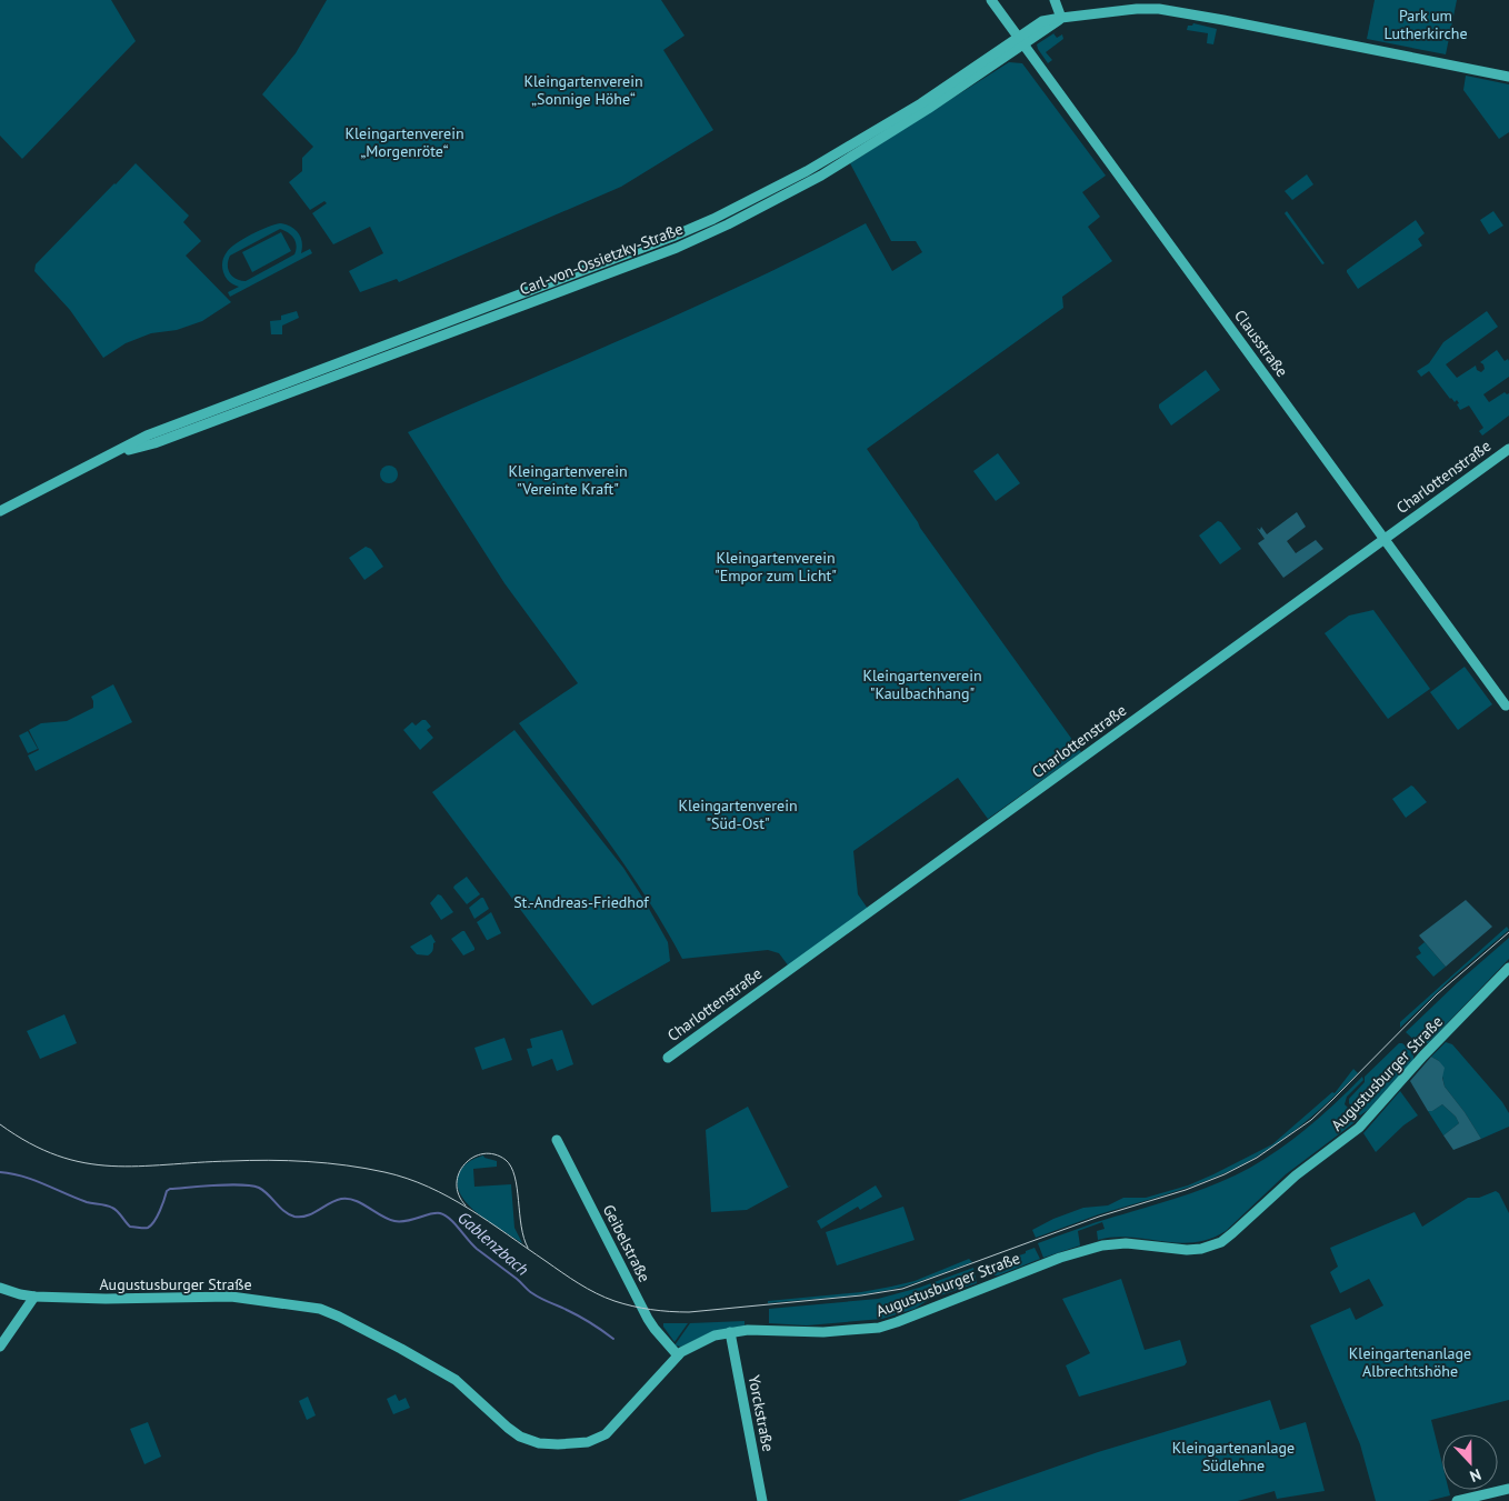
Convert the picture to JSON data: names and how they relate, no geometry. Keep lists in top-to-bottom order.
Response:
{
  "streets": {
    "street": [
      "Carl-von-Ossietzky-Straße",
      "Clausstraße",
      "Charlottenstraße",
      "Augustusburger Straße",
      "Geibelstraße",
      "Yorckstraße"
    ]
  },
  "crossings": [
    ["Carl-von-Ossietzky-Straße", "Clausstraße"],
    ["Clausstraße", "Charlottenstraße"],
    ["Augustusburger Straße", "Geibelstraße"],
    ["Augustusburger Straße", "Yorckstraße"]
  ],
  "water": ["Gablenzbach"],
  "parks": [
    "Park um Lutherkirche",
    "Kleingartenverein „Sonnige Höhe“",
    "Kleingartenverein „Morgenröte“",
    "Kleingartenverein \"Vereinte Kraft\"",
    "Kleingartenverein \"Empor zum Licht\"",
    "Kleingartenverein \"Kaulbachhang\"",
    "Kleingartenverein \"Süd-Ost\"",
    "St.-Andreas-Friedhof",
    "Kleingartenanlage Albrechtshöhe",
    "Kleingartenanlage Südlehne"
  ],
  "north": "bottom"
}
